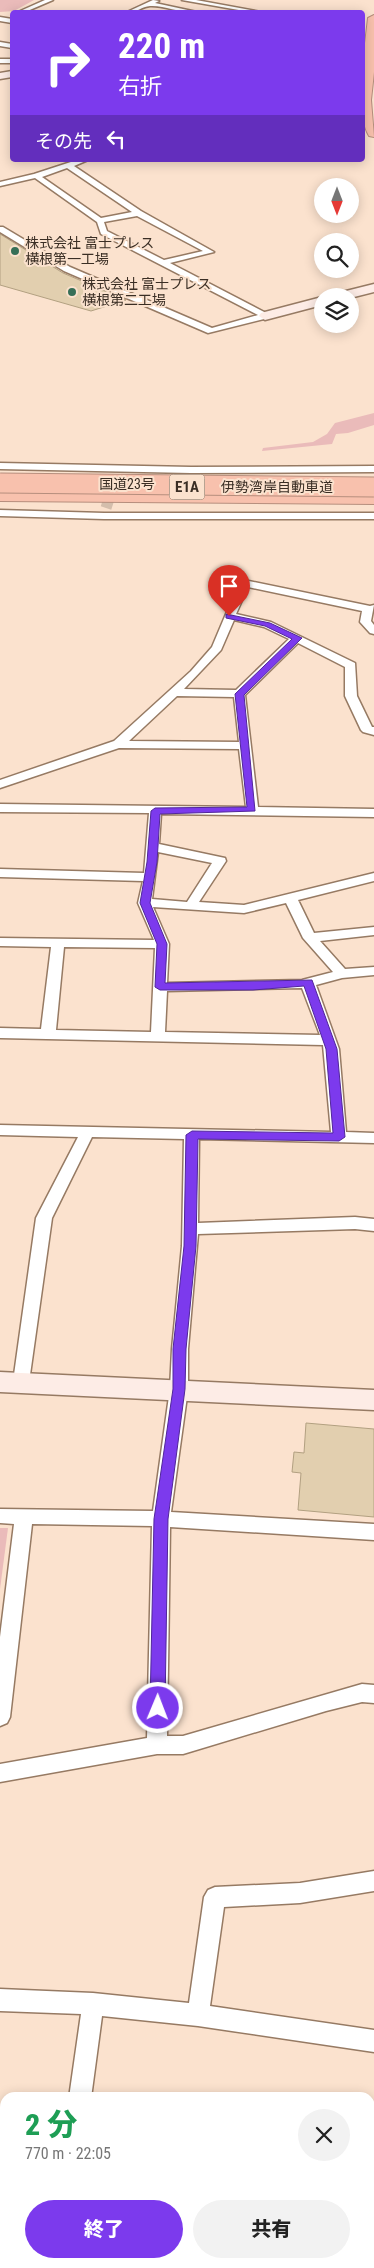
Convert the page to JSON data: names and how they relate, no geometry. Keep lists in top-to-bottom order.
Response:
{
  "streets": {
    "highway": ["国道23号", "E1A", "伊勢湾岸自動車道"]
  },
  "places": ["株式会社 富士プレス 横根第一工場", "株式会社 富士プレス 横根第二工場"],
  "north": "bottom",
  "page": {
    "turn": ["220 m", "右折"],
    "then": "その先",
    "heading": ["2 分", "770 m · 22:05"],
    "buttons": ["終了", "共有"]
  }
}
